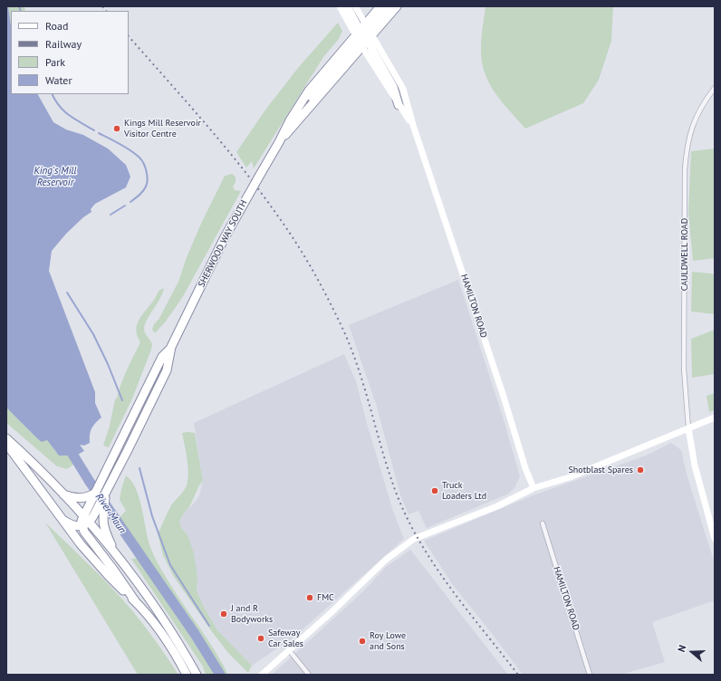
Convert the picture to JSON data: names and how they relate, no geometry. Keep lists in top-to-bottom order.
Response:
{
  "streets": {
    "highway": ["SHERWOOD WAY SOUTH"],
    "main road": ["HAMILTON ROAD"],
    "street": ["CAULDWELL ROAD"]
  },
  "crossings": [
    ["SHERWOOD WAY SOUTH", "HAMILTON ROAD"]
  ],
  "water": ["King's Mill Reservoir", "River Maun"],
  "places": [
    "Kings Mill Reservoir Visitor Centre",
    "Shotblast Spares",
    "Truck Loaders Ltd",
    "FMC",
    "J and R Bodyworks",
    "Safeway Car Sales",
    "Roy Lowe and Sons"
  ],
  "legend": [
    "Road",
    "Railway",
    "Park",
    "Water"
  ],
  "north": "left"
}
